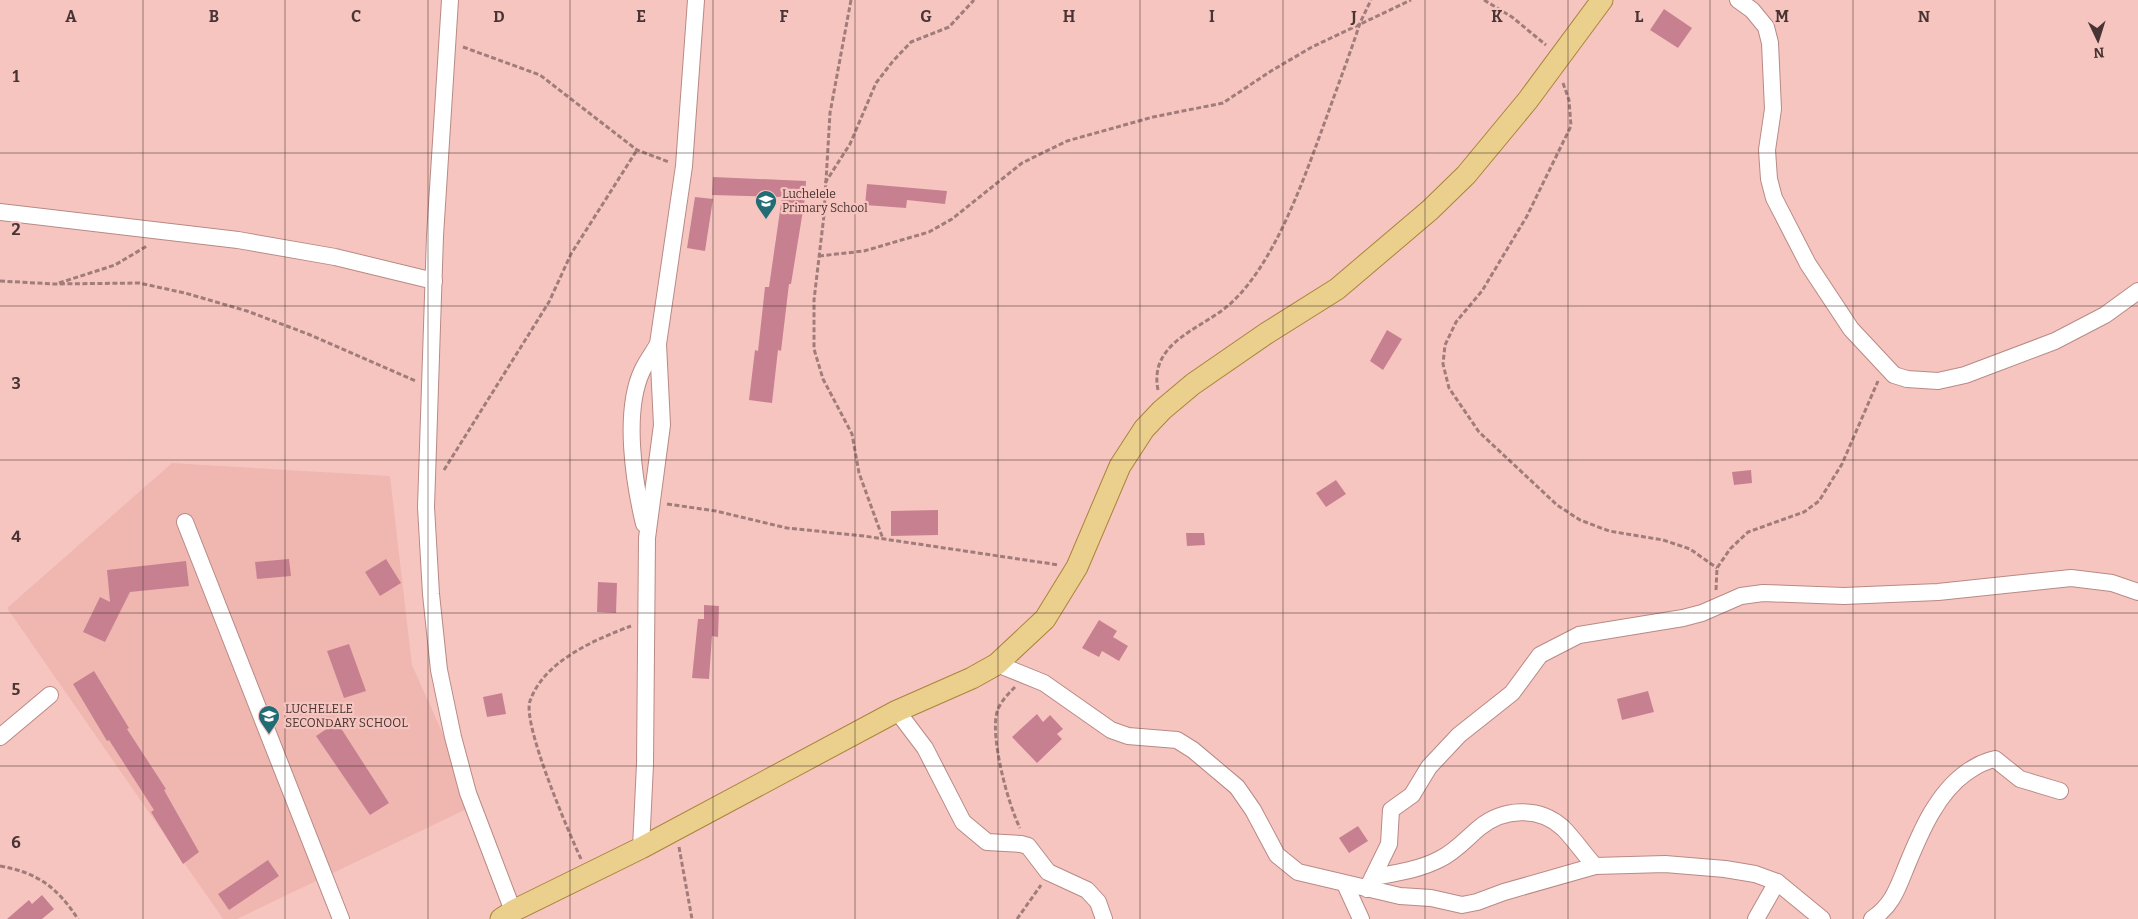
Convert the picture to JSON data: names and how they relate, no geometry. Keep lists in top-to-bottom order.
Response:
{
  "places": {
    "school or university": ["Luchelele Primary School", "LUCHELELE SECONDARY SCHOOL"]
  },
  "north": "bottom",
  "grid": {
    "columns": [
      "A",
      "B",
      "C",
      "D",
      "E",
      "F",
      "G",
      "H",
      "I",
      "J",
      "K",
      "L",
      "M",
      "N"
    ],
    "rows": [
      "1",
      "2",
      "3",
      "4",
      "5",
      "6"
    ]
  }
}
